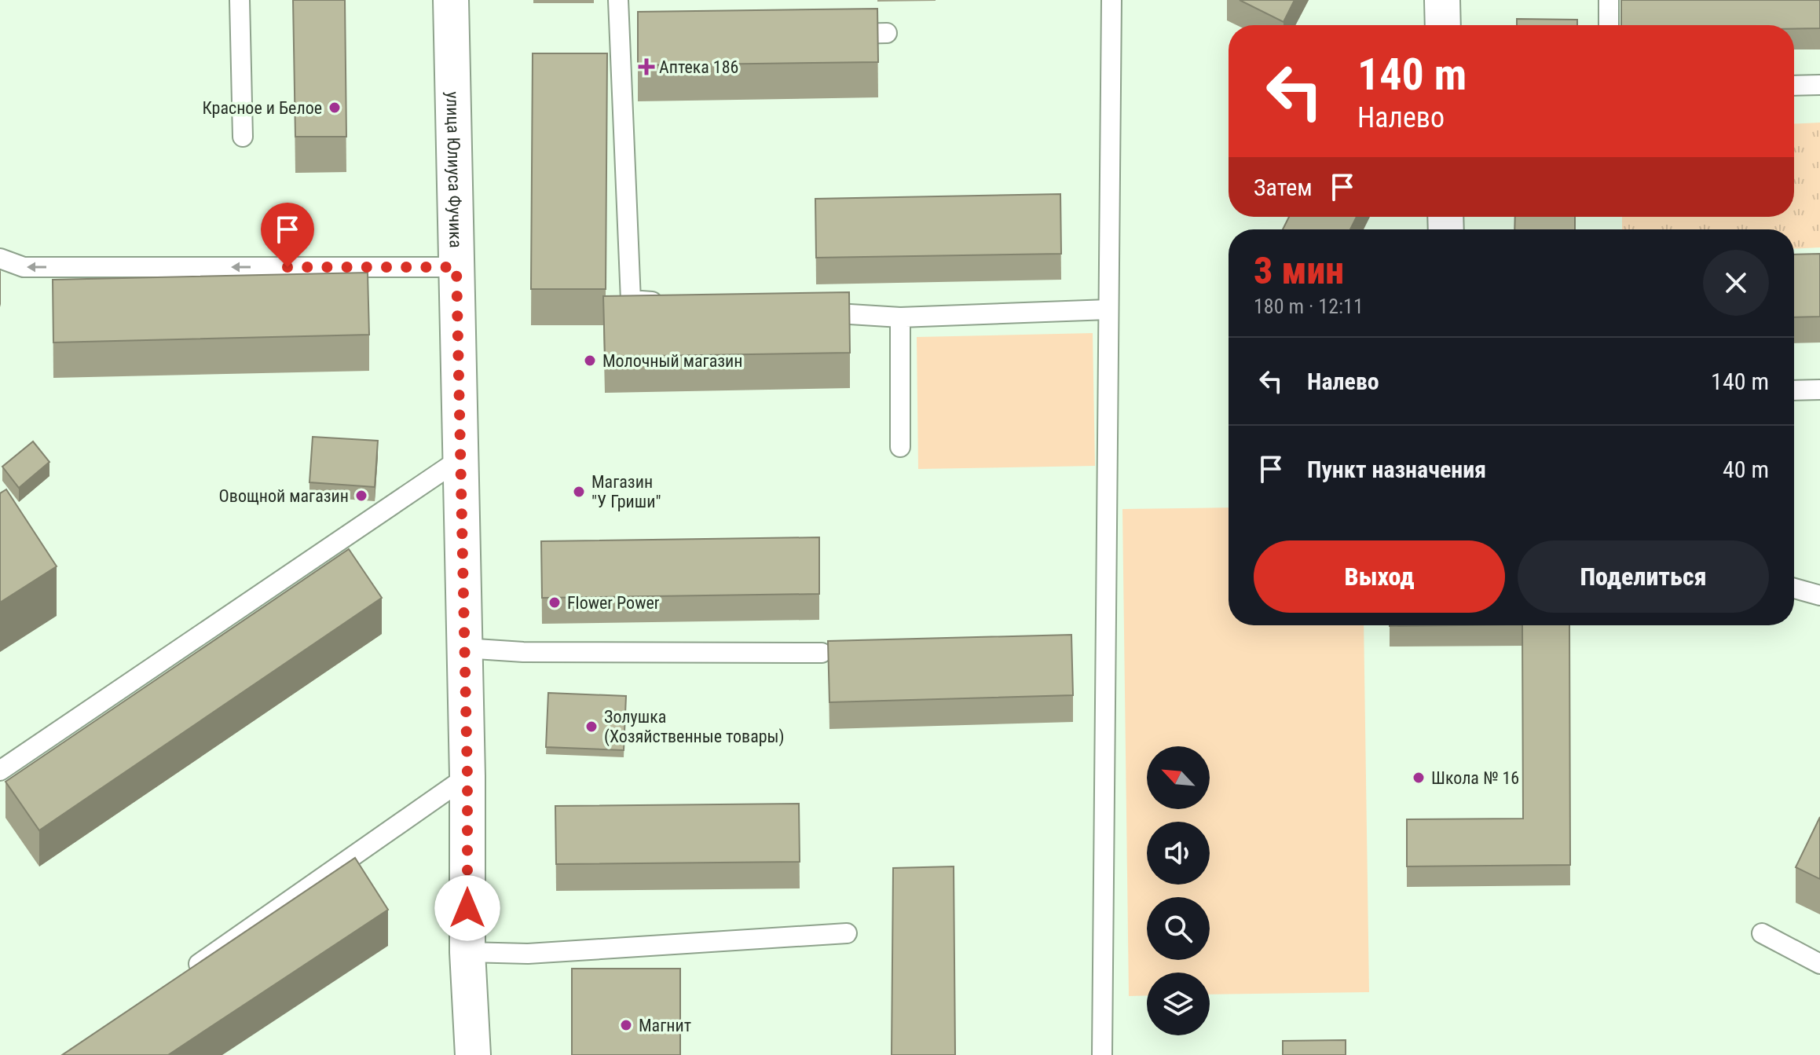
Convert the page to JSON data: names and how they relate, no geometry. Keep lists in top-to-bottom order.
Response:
{
  "streets": {
    "street": ["улица Юлиуса Фучика"]
  },
  "places": {
    "health": ["Аптека 186"],
    "other": [
      "Красное и Белое",
      "Молочный магазин",
      "Магазин \"У Гриши\"",
      "Овощной магазин",
      "Flower Power",
      "Золушка (Хозяйственные товары)",
      "Школа № 16",
      "Магнит"
    ]
  },
  "north": "top left",
  "page": {
    "turn": ["140 m", "Налево"],
    "then": "Затем",
    "heading": ["3 мин", "180 m · 12:11"],
    "list": [
      {
        "name": "Налево",
        "value": "140 m"
      },
      {
        "name": "Пункт назначения",
        "value": "40 m"
      }
    ],
    "buttons": ["Выход", "Поделиться"]
  }
}
